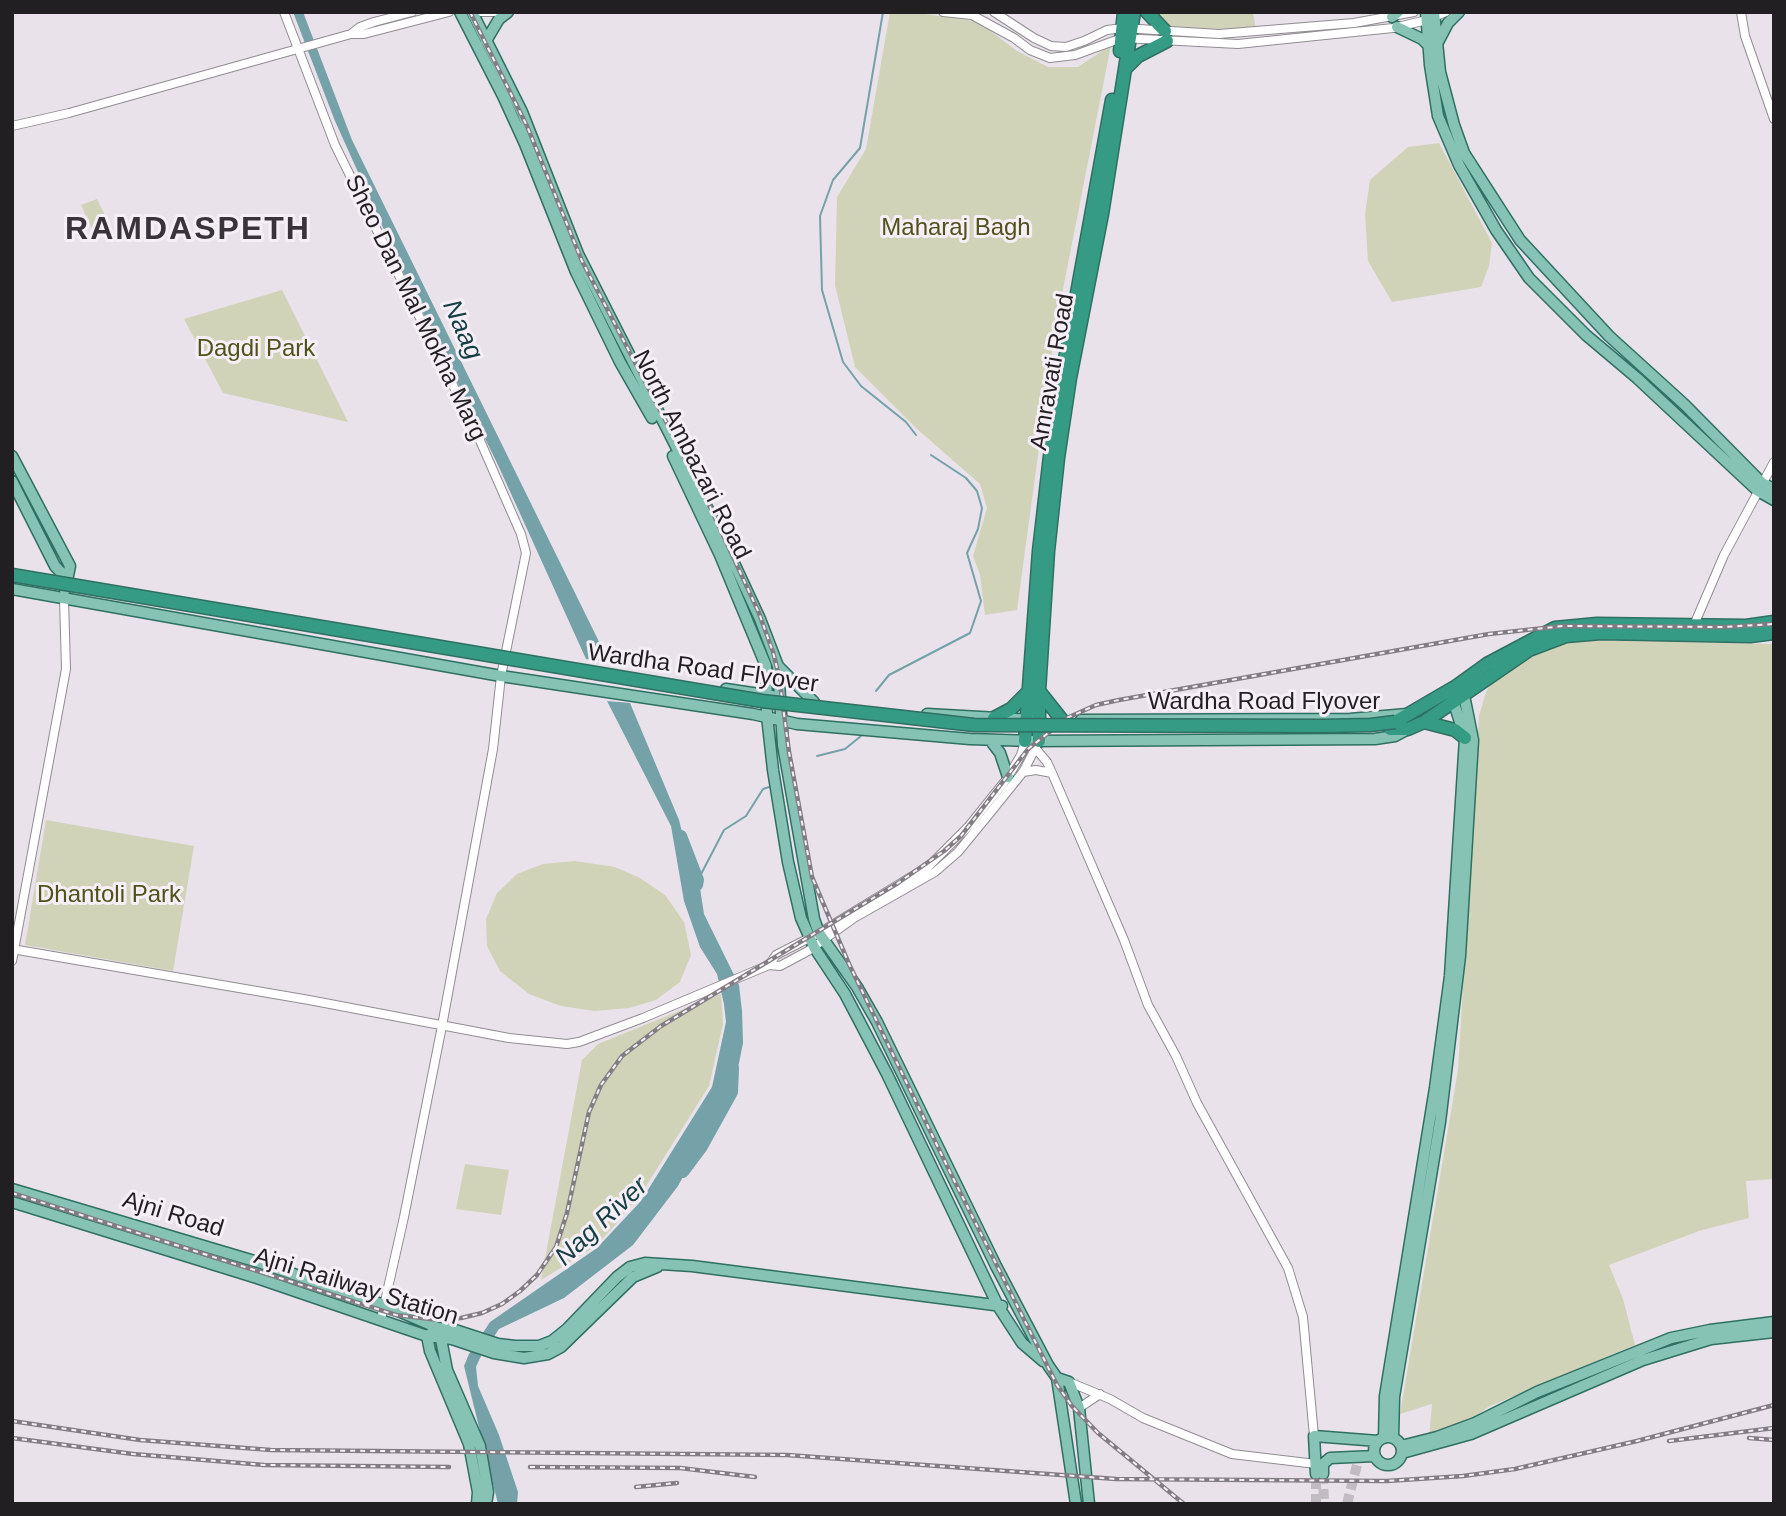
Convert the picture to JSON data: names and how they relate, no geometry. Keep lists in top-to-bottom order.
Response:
{
  "streets": {
    "highway": ["Amravati Road", "Wardha Road Flyover"],
    "main road": ["North Ambazari Road", "Ajni Road", "Ajni Railway Station"],
    "street": ["Sheo Dan Mal Mokha Marg"]
  },
  "crossings": [
    ["Sheo Dan Mal Mokha Marg", "Wardha Road Flyover"],
    ["Sheo Dan Mal Mokha Marg", "Ajni Road"],
    ["Sheo Dan Mal Mokha Marg", "Ajni Railway Station"],
    ["Amravati Road", "Wardha Road Flyover"],
    ["North Ambazari Road", "Wardha Road Flyover"]
  ],
  "districts": ["RAMDASPETH"],
  "water": ["Naag", "Nag River"],
  "parks": ["Maharaj Bagh", "Dagdi Park", "Dhantoli Park"]
}
